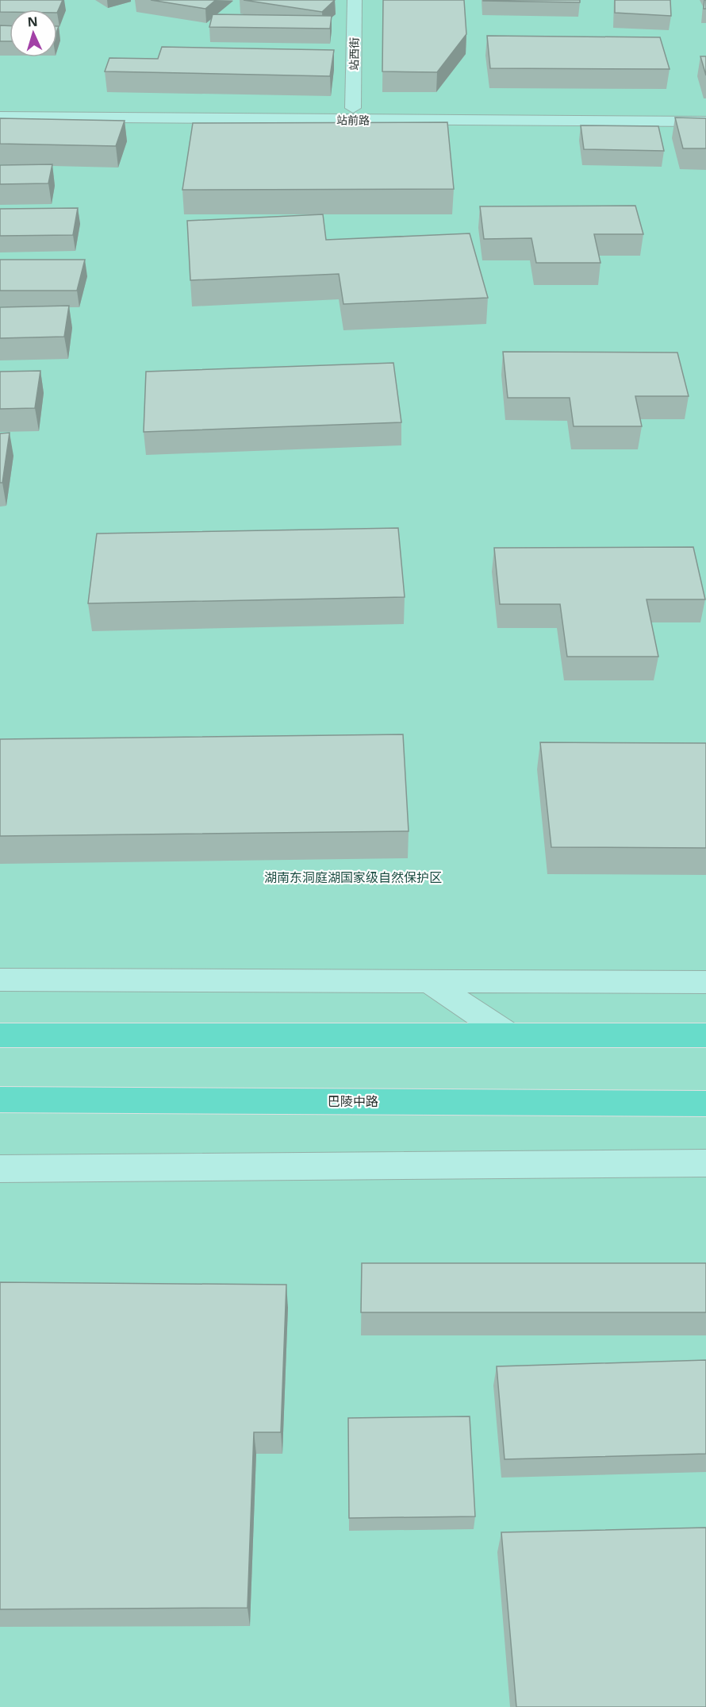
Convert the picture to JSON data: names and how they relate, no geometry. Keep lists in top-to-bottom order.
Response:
{
  "streets": {
    "main road": ["站西街", "站前路", "巴陵中路"]
  },
  "crossings": [
    ["站西街", "站前路"]
  ],
  "parks": ["湖南东洞庭湖国家级自然保护区"],
  "north": "top"
}
